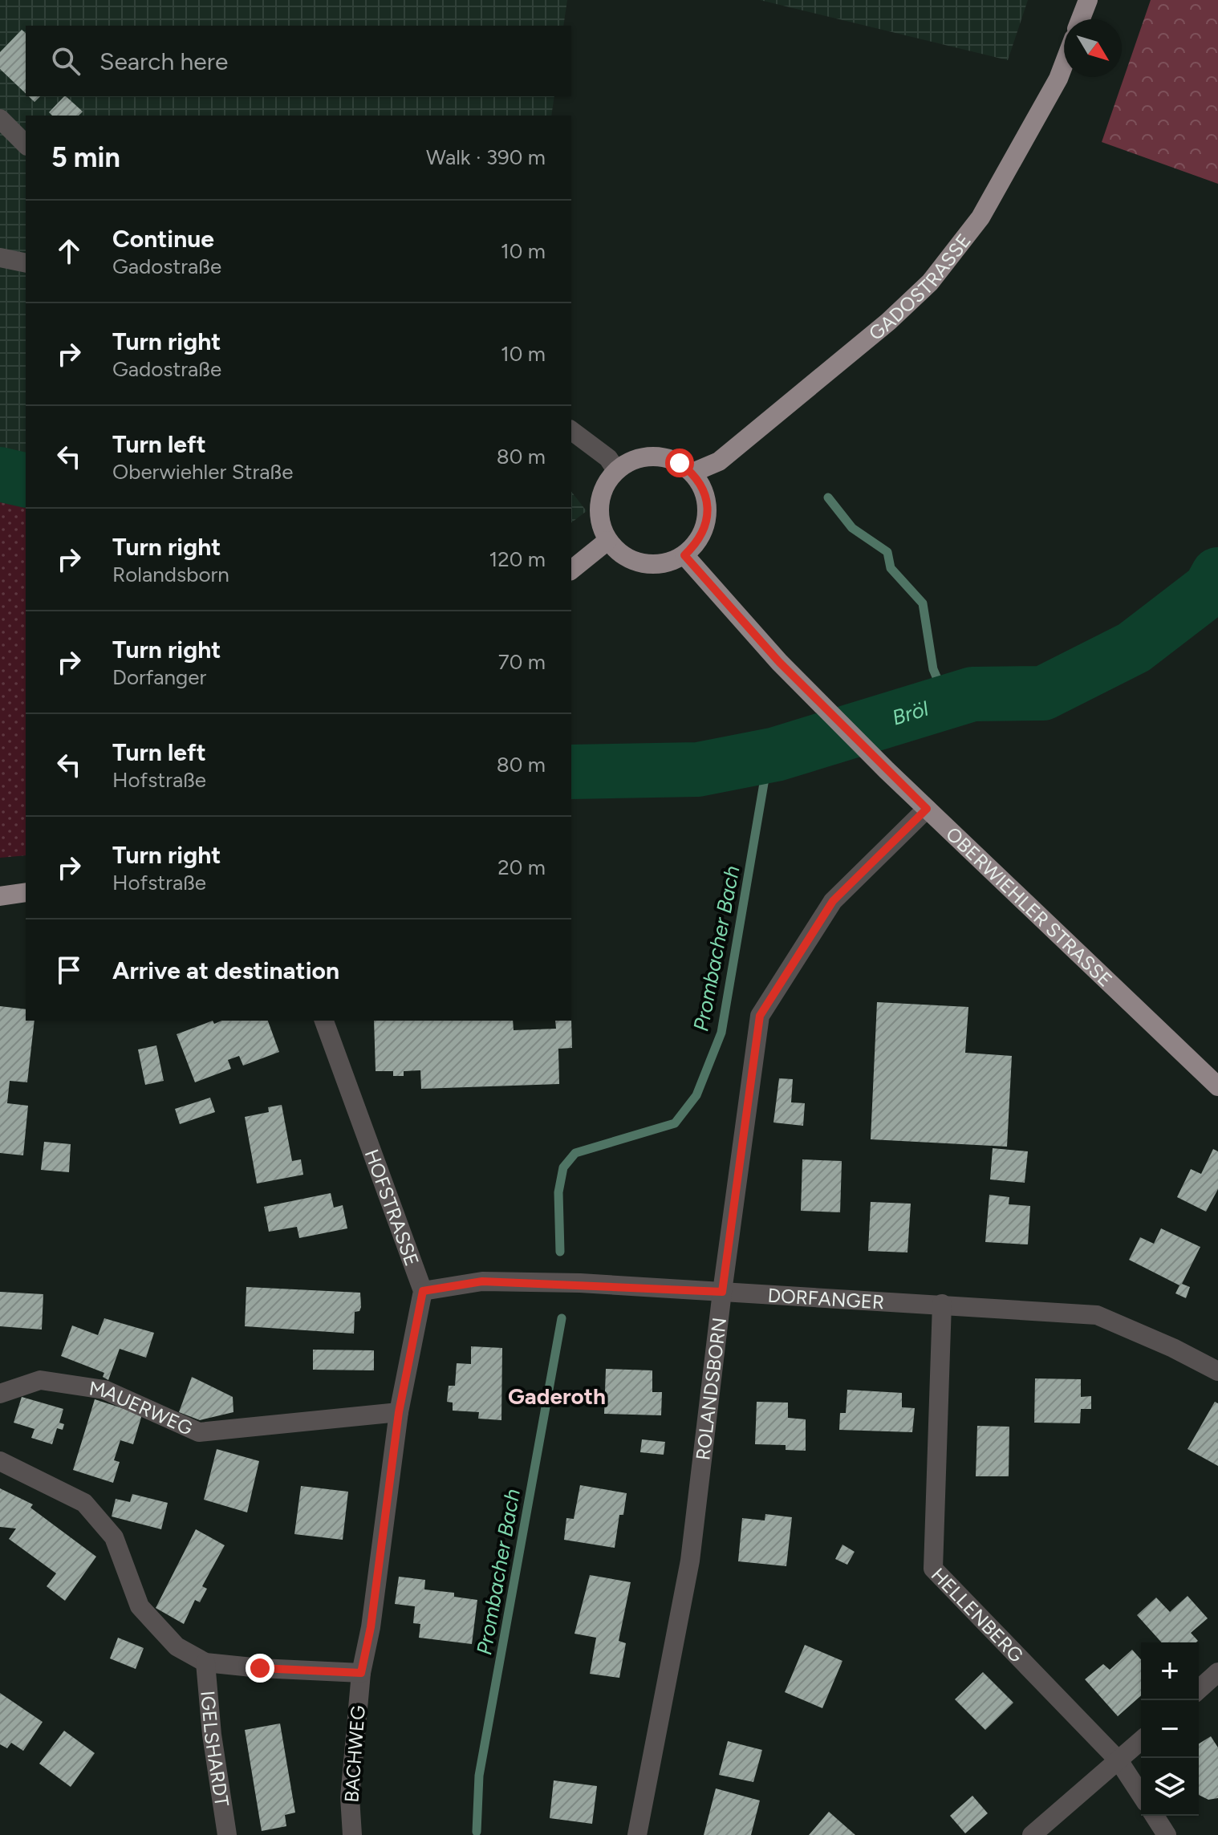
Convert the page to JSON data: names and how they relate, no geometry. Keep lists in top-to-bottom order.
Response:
{
  "streets": {
    "main road": ["GADOSTRASSE", "OBERWIEHLER STRASSE"],
    "street": [
      "HOFSTRASSE",
      "DORFANGER",
      "ROLANDSBORN",
      "MAUERWEG",
      "HELLENBERG",
      "IGELSHARDT",
      "BACHWEG"
    ]
  },
  "crossings": [
    ["GADOSTRASSE", "OBERWIEHLER STRASSE"],
    ["OBERWIEHLER STRASSE", "ROLANDSBORN"],
    ["HOFSTRASSE", "DORFANGER"],
    ["HOFSTRASSE", "MAUERWEG"],
    ["HOFSTRASSE", "BACHWEG"],
    ["DORFANGER", "ROLANDSBORN"],
    ["DORFANGER", "HELLENBERG"]
  ],
  "districts": ["Gaderoth"],
  "water": ["Bröl", "Prombacher Bach"],
  "north": "bottom right",
  "page": {
    "search": "Search here",
    "heading": ["5 min", "Walk · 390 m"],
    "list": [
      ["Continue", "Gadostraße", "10 m"],
      ["Turn right", "Gadostraße", "10 m"],
      ["Turn left", "Oberwiehler Straße", "80 m"],
      ["Turn right", "Rolandsborn", "120 m"],
      ["Turn right", "Dorfanger", "70 m"],
      ["Turn left", "Hofstraße", "80 m"],
      ["Turn right", "Hofstraße", "20 m"],
      "Arrive at destination"
    ],
    "map_buttons": ["+", "−"]
  }
}
